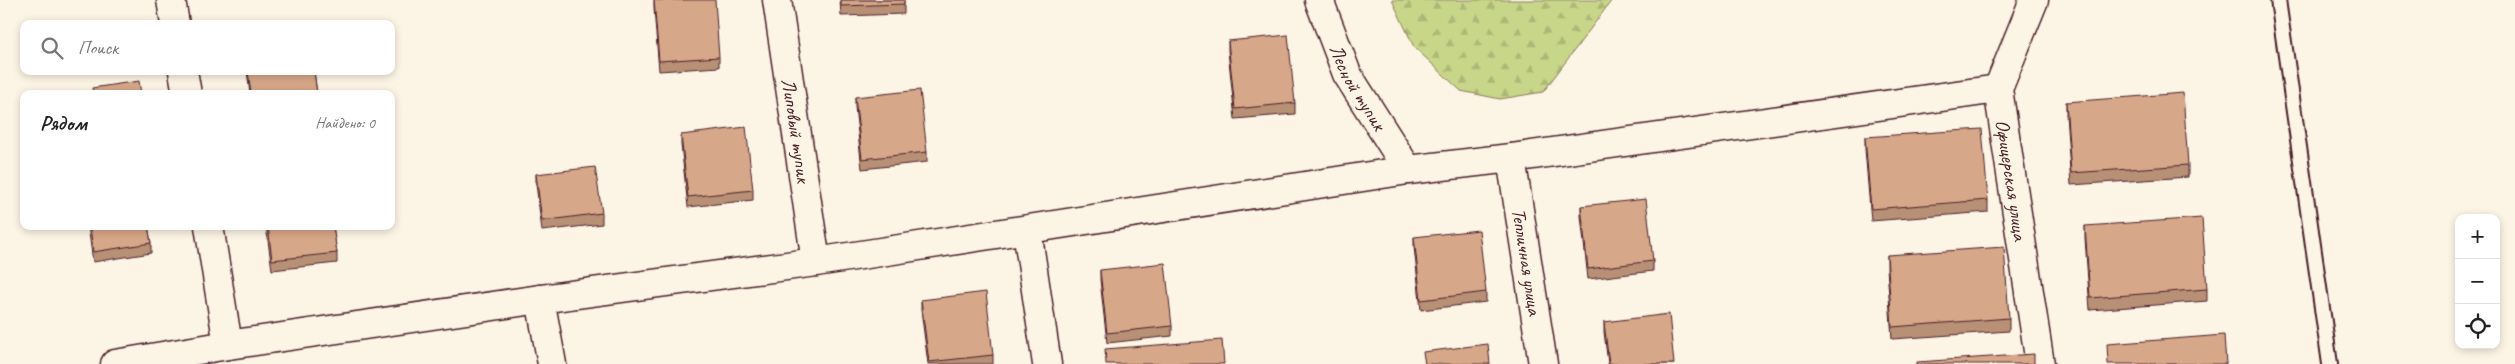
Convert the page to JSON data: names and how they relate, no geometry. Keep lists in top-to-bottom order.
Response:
{
  "streets": {
    "street": [
      "Лесной тупик",
      "Липовый тупик",
      "Офицерская улица",
      "Тепличная улица"
    ]
  },
  "page": {
    "search": "Поиск",
    "heading": ["Рядом", "Найдено: 0"],
    "map_buttons": ["+", "−"]
  }
}
